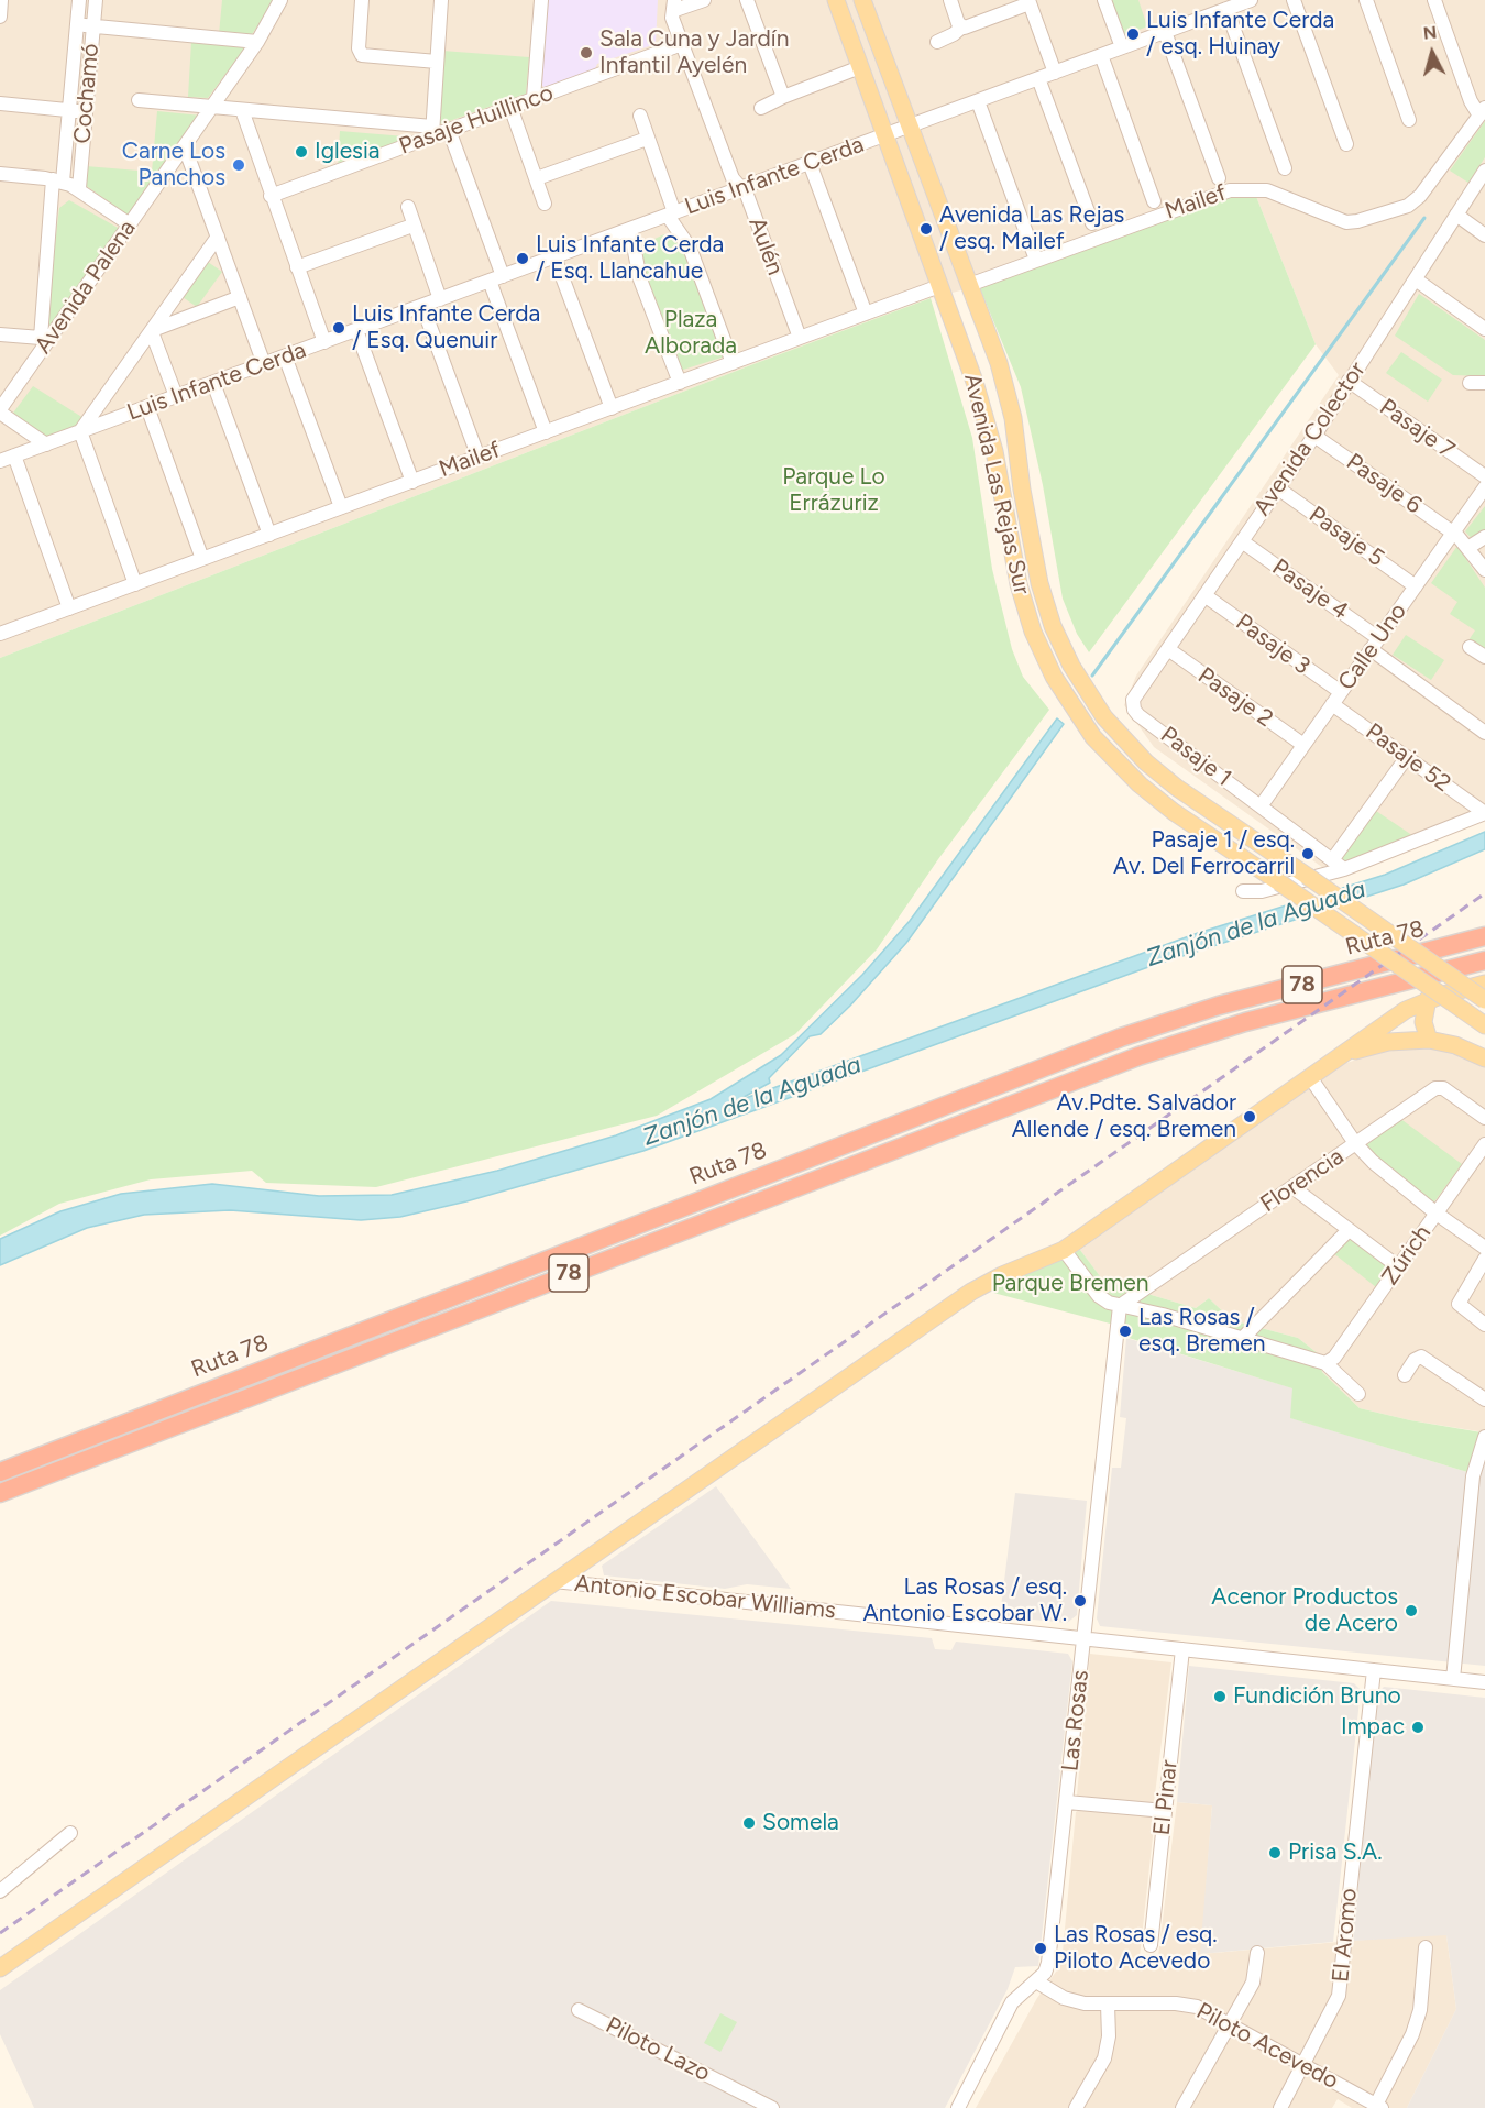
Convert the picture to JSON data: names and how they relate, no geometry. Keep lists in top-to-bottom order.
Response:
{
  "streets": {
    "highway": ["Ruta 78", "78"],
    "main road": ["Avenida Las Rejas Sur"],
    "street": [
      "Cochamó",
      "Pasaje Huillinco",
      "Luis Infante Cerda",
      "Mailef",
      "Aulén",
      "Avenida Palena",
      "Pasaje 7",
      "Avenida Colector",
      "Pasaje 6",
      "Pasaje 5",
      "Pasaje 4",
      "Pasaje 3",
      "Calle Uno",
      "Pasaje 2",
      "Pasaje 1",
      "Pasaje 52",
      "Florencia",
      "Zúrich",
      "Antonio Escobar Williams",
      "Las Rosas",
      "El Pinar",
      "El Aromo",
      "Piloto Acevedo",
      "Piloto Lazo"
    ]
  },
  "crossings": [
    ["Cochamó", "Avenida Palena"],
    ["Pasaje Huillinco", "Aulén"],
    ["Pasaje Huillinco", "Avenida Palena"],
    ["Luis Infante Cerda", "Aulén"],
    ["Luis Infante Cerda", "Avenida Las Rejas Sur"],
    ["Mailef", "Aulén"],
    ["Mailef", "Avenida Las Rejas Sur"],
    ["Pasaje 7", "Avenida Colector"],
    ["Avenida Colector", "Pasaje 6"],
    ["Avenida Colector", "Pasaje 5"],
    ["Avenida Colector", "Pasaje 4"],
    ["Avenida Colector", "Pasaje 3"],
    ["Avenida Colector", "Pasaje 2"],
    ["Avenida Colector", "Pasaje 1"],
    ["Pasaje 6", "Calle Uno"],
    ["Pasaje 5", "Calle Uno"],
    ["Pasaje 4", "Calle Uno"],
    ["Pasaje 3", "Calle Uno"],
    ["Pasaje 3", "Pasaje 52"],
    ["Calle Uno", "Pasaje 2"],
    ["Calle Uno", "Pasaje 1"],
    ["Calle Uno", "Pasaje 52"],
    ["Florencia", "Las Rosas"],
    ["Antonio Escobar Williams", "Las Rosas"],
    ["Antonio Escobar Williams", "El Pinar"],
    ["Antonio Escobar Williams", "El Aromo"],
    ["Las Rosas", "Piloto Acevedo"],
    ["El Aromo", "Piloto Acevedo"]
  ],
  "water": ["Zanjón de la Aguada"],
  "parks": ["Plaza Alborada", "Parque Lo Errázuriz", "Parque Bremen"],
  "places": [
    "Luis Infante Cerda / esq. Huinay",
    "Sala Cuna y Jardín Infantil Ayelén",
    "Iglesia",
    "Carne Los Panchos",
    "Avenida Las Rejas / esq. Mailef",
    "Luis Infante Cerda / Esq. Llancahue",
    "Luis Infante Cerda / Esq. Quenuir",
    "Pasaje 1 / esq. Av. Del Ferrocarril",
    "Av.Pdte. Salvador Allende / esq. Bremen",
    "Las Rosas / esq. Bremen",
    "Las Rosas / esq. Antonio Escobar W.",
    "Acenor Productos de Acero",
    "Fundición Bruno",
    "Impac",
    "Somela",
    "Prisa S.A.",
    "Las Rosas / esq. Piloto Acevedo"
  ],
  "north": "top"
}
